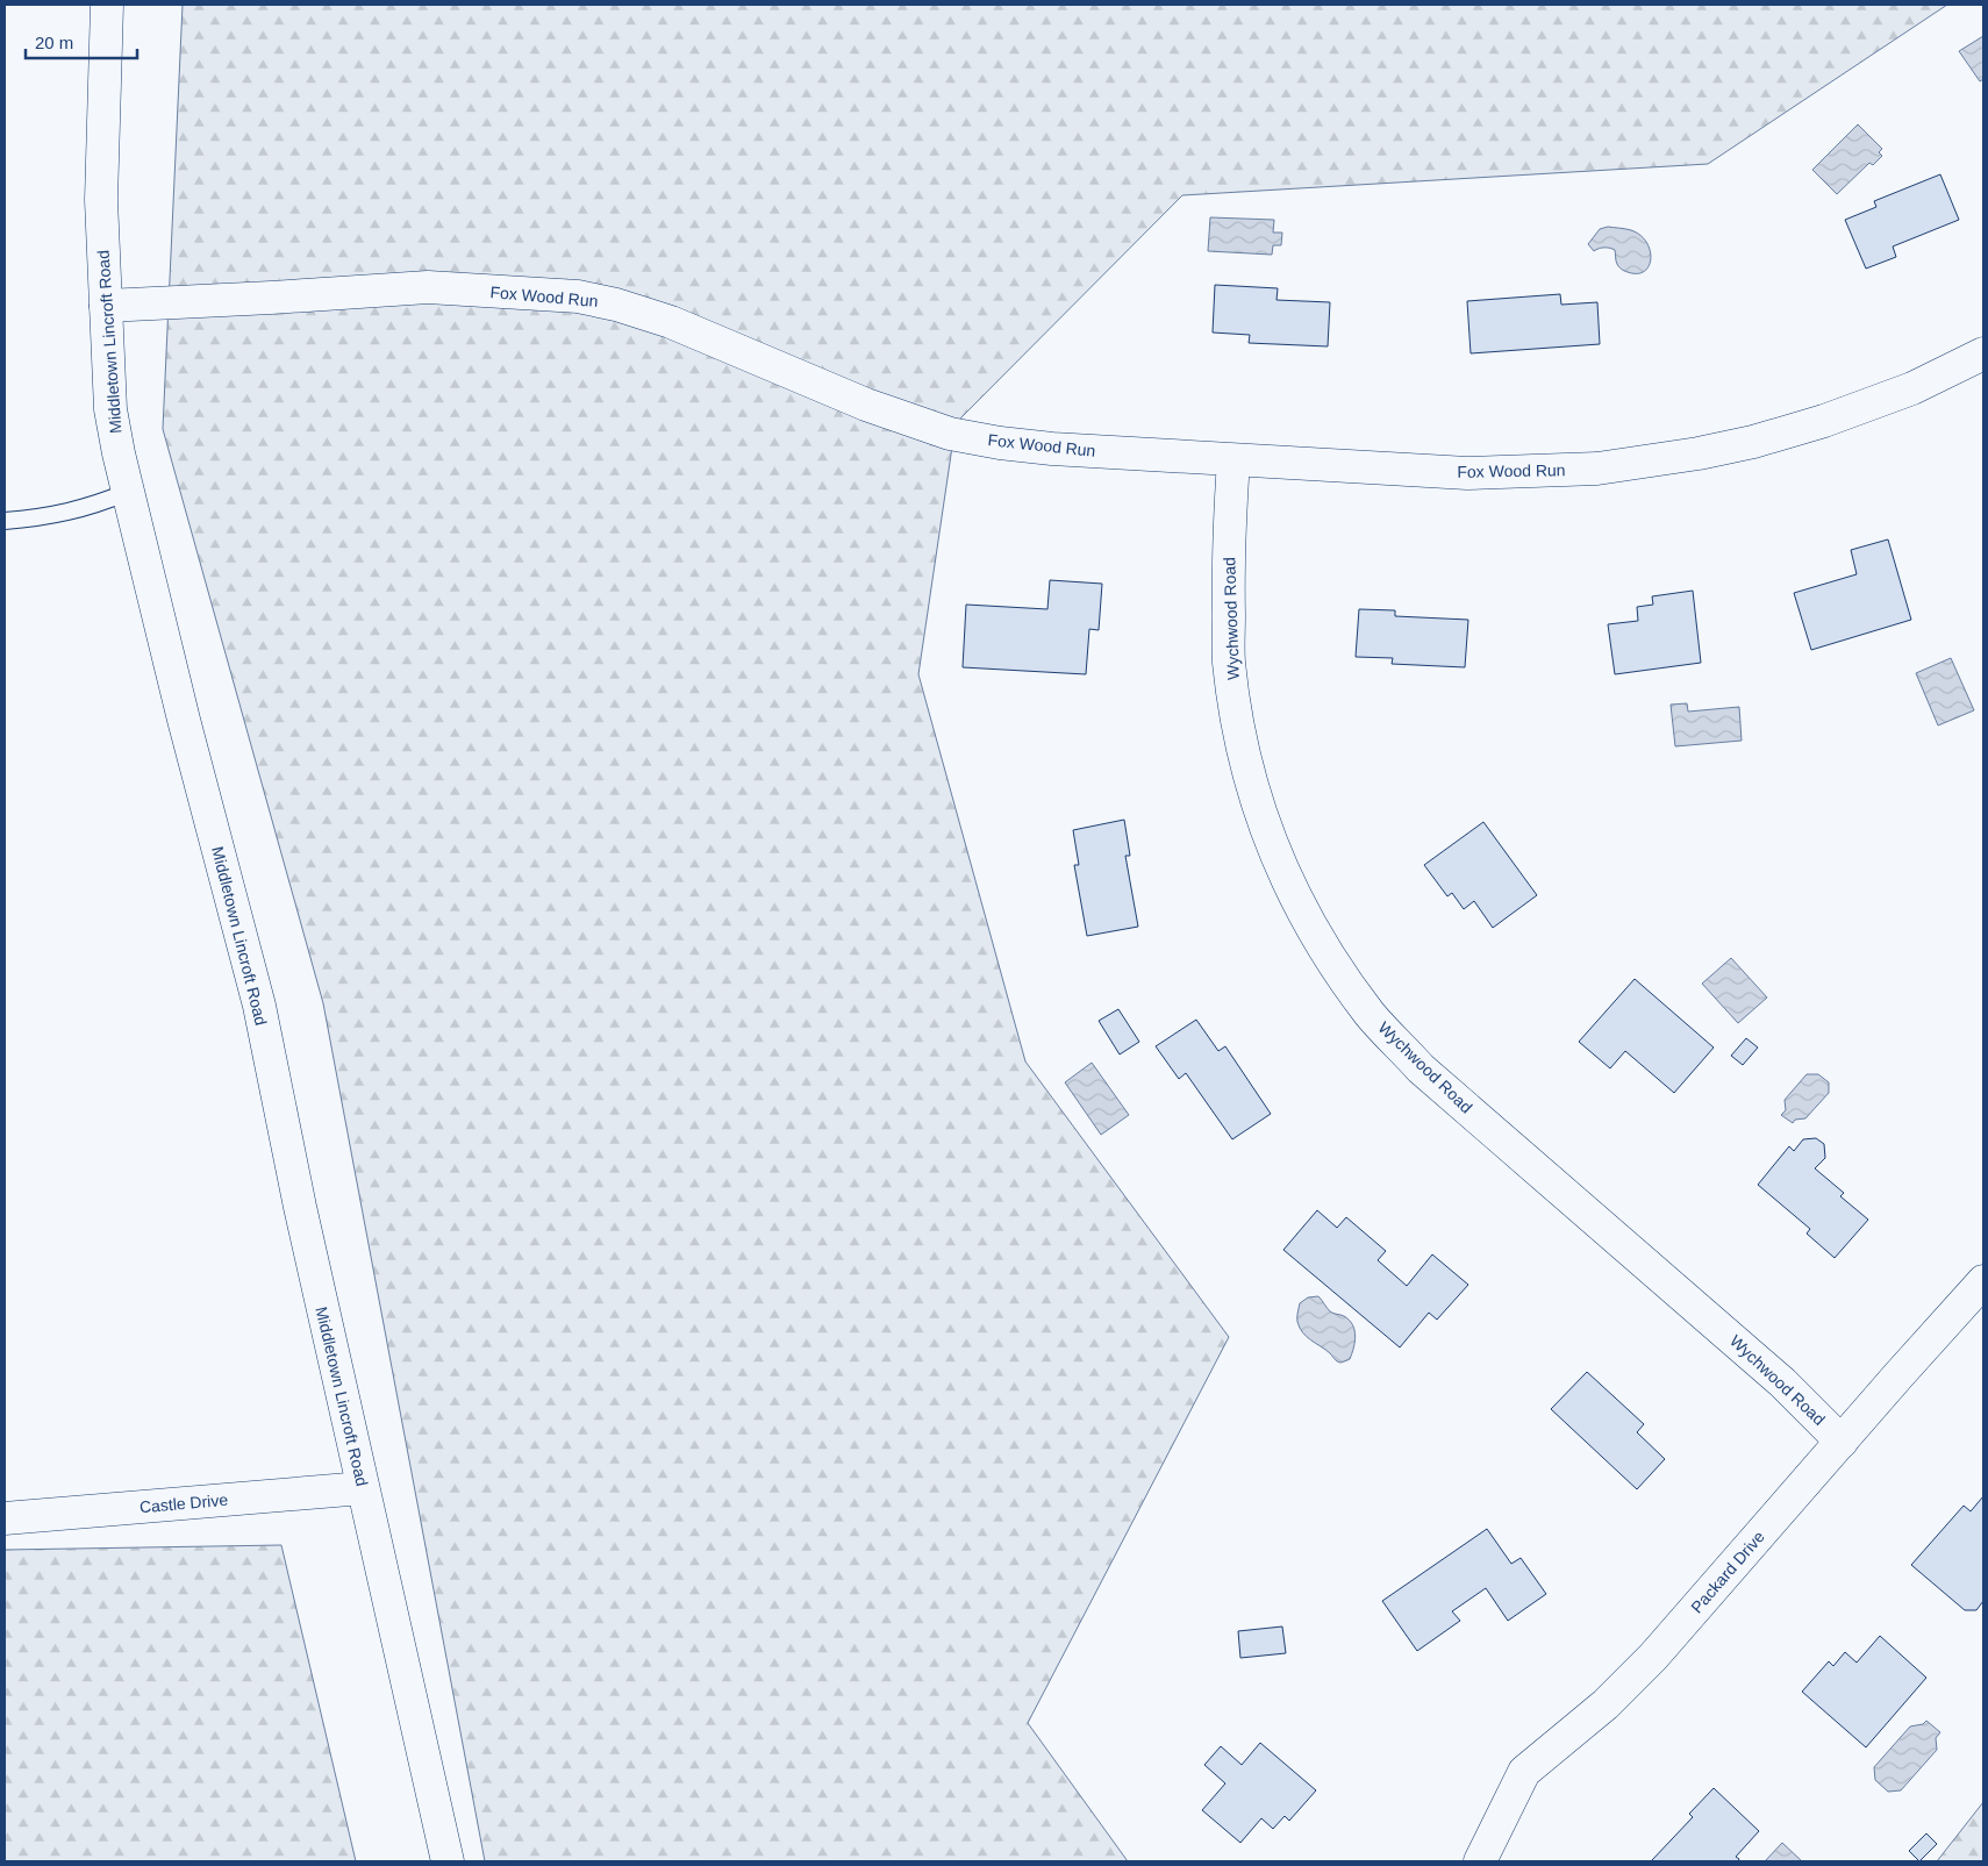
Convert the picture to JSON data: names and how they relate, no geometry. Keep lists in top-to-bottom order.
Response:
{
  "streets": {
    "street": [
      "Fox Wood Run",
      "Middletown Lincroft Road",
      "Wychwood Road",
      "Castle Drive",
      "Packard Drive"
    ]
  },
  "crossings": [
    ["Fox Wood Run", "Middletown Lincroft Road"],
    ["Fox Wood Run", "Wychwood Road"],
    ["Middletown Lincroft Road", "Castle Drive"],
    ["Wychwood Road", "Packard Drive"]
  ],
  "scale_bar": "20 m"
}
